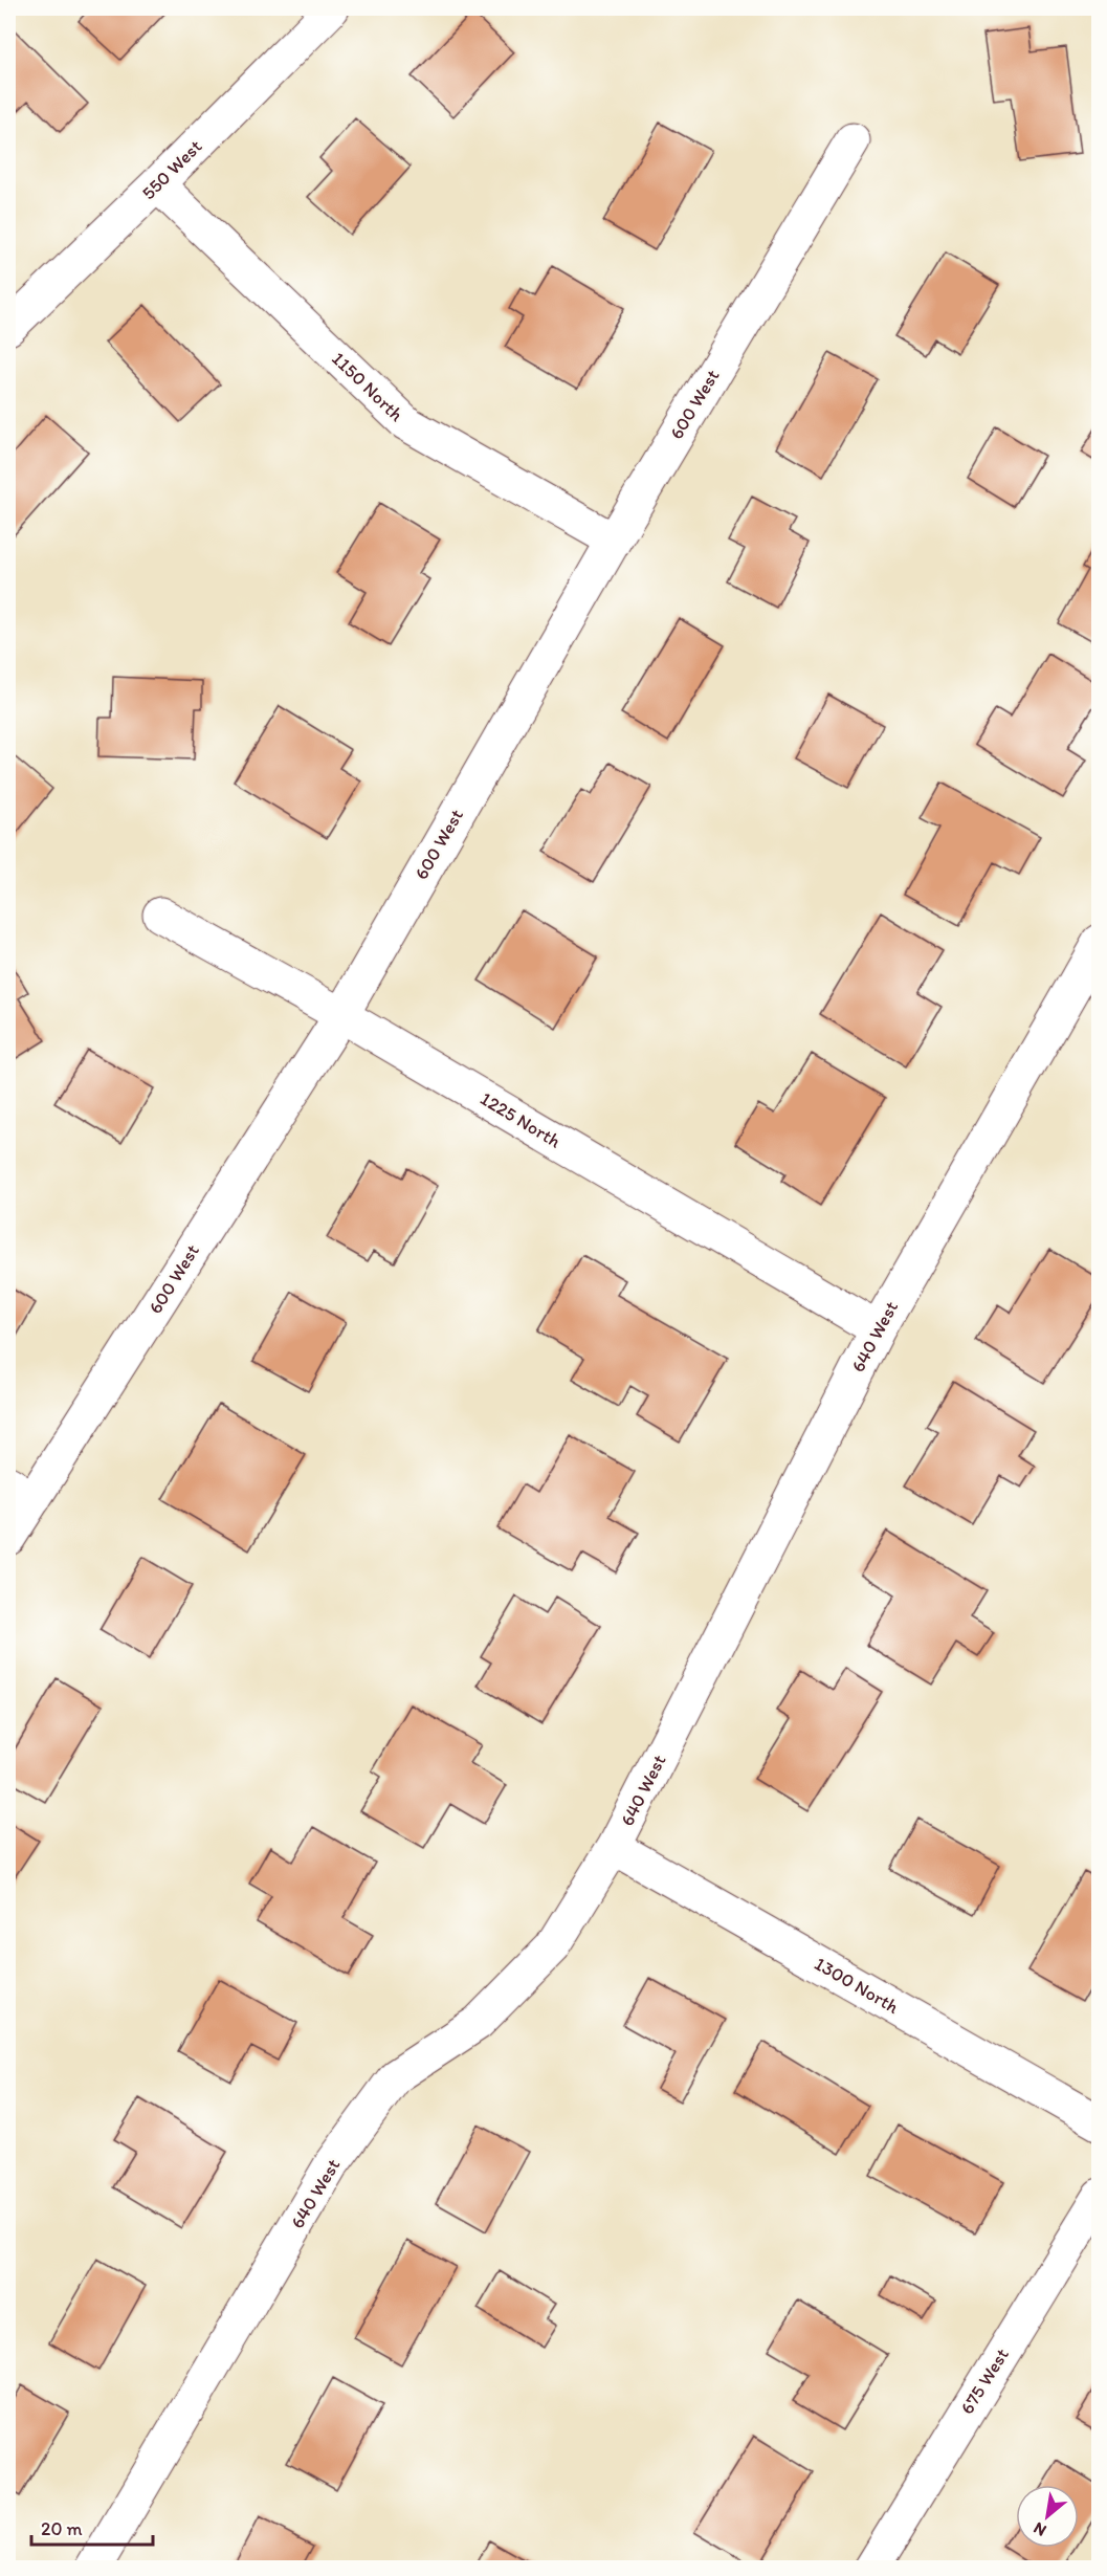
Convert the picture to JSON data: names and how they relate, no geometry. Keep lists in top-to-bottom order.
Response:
{
  "streets": {
    "street": [
      "550 West",
      "1150 North",
      "600 West",
      "1225 North",
      "640 West",
      "1300 North",
      "675 West"
    ]
  },
  "crossings": [
    ["550 West", "1150 North"],
    ["1150 North", "600 West"],
    ["600 West", "1225 North"],
    ["1225 North", "640 West"],
    ["640 West", "1300 North"]
  ],
  "scale_bar": "20 m",
  "north": "bottom left"
}
